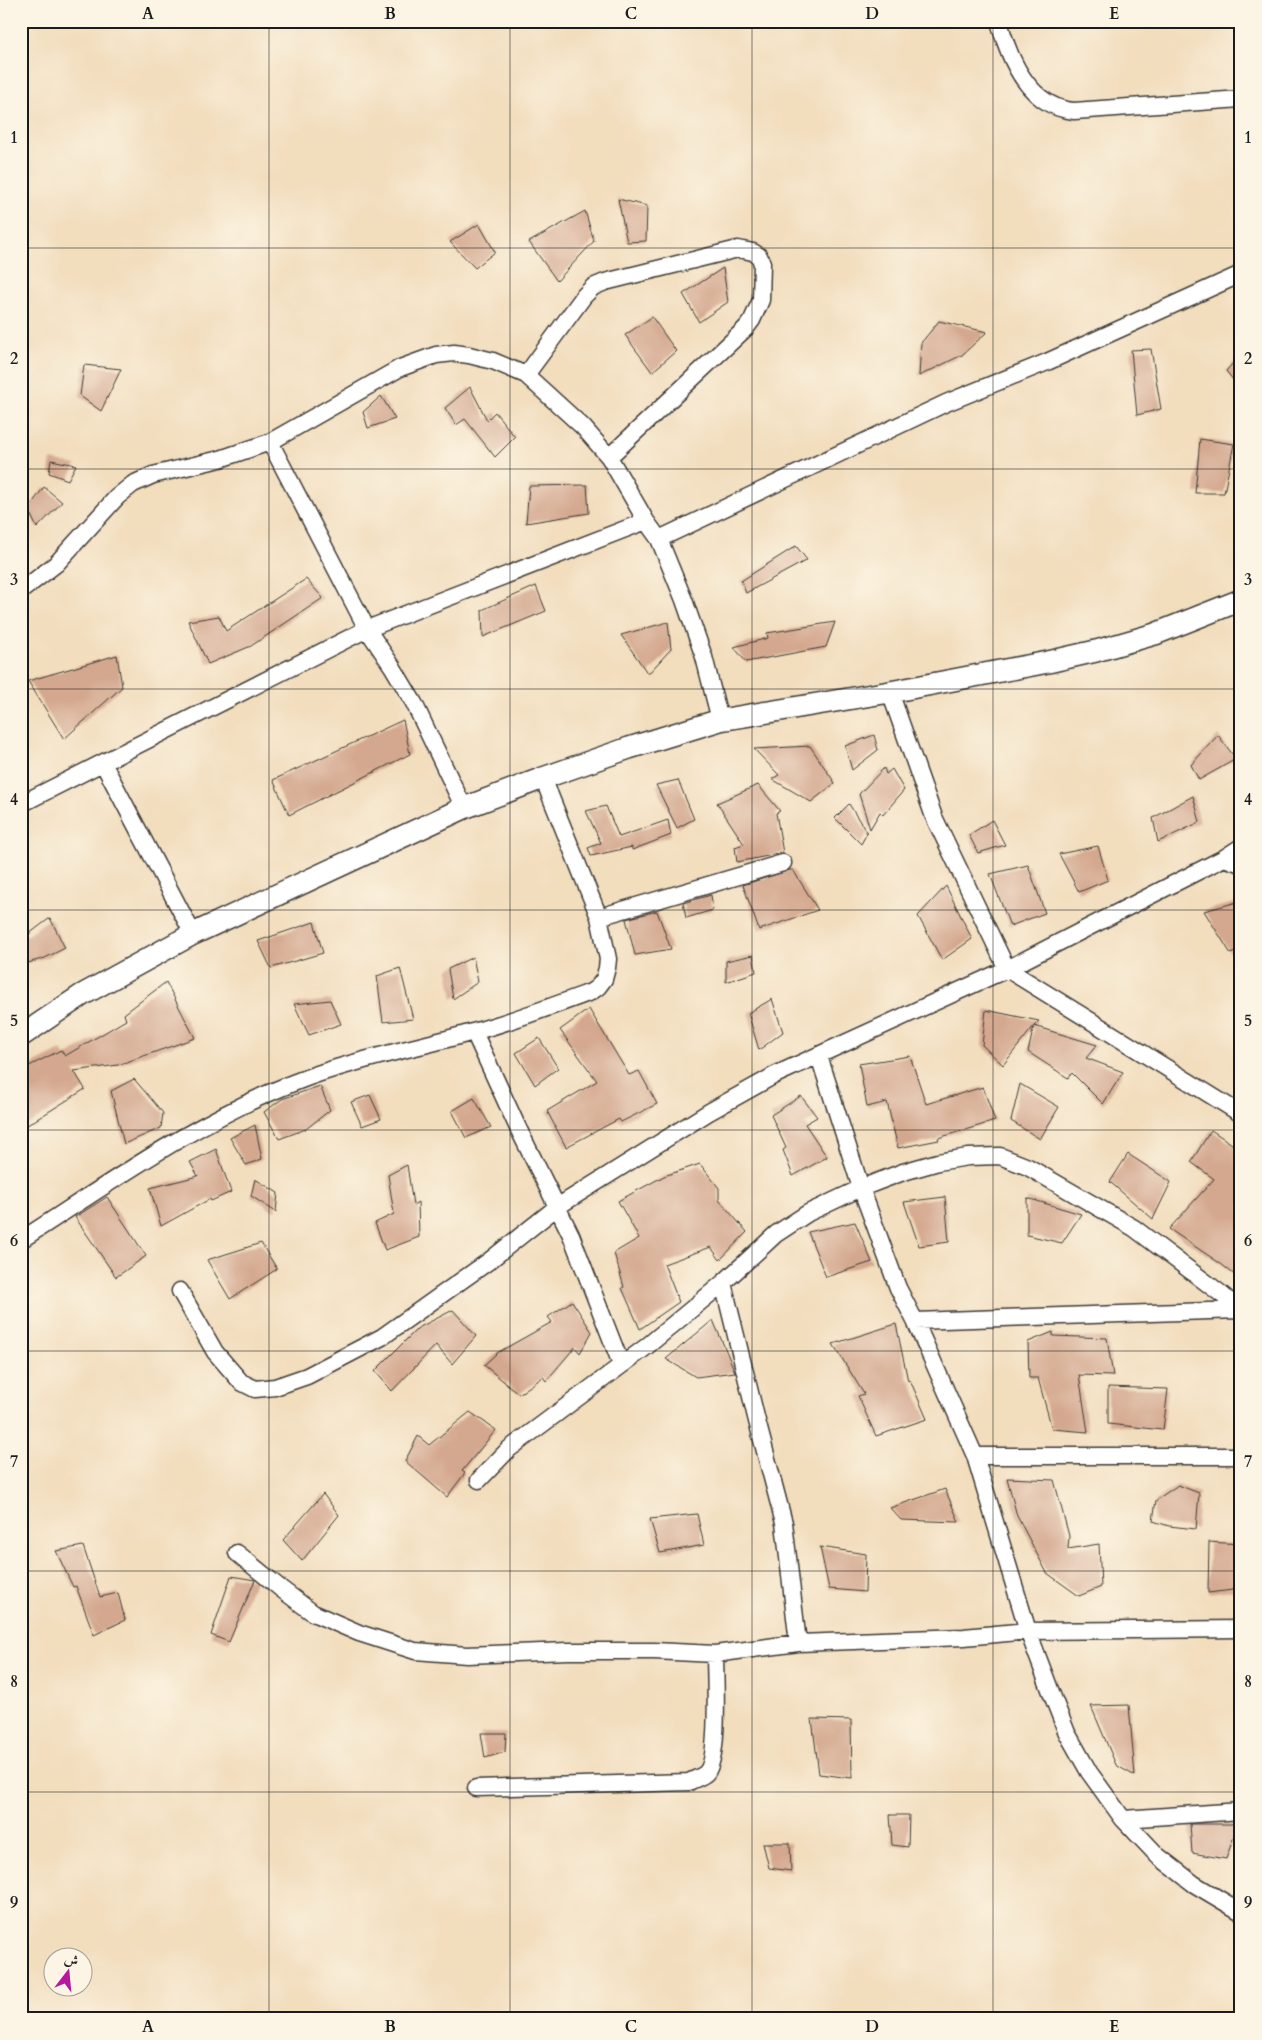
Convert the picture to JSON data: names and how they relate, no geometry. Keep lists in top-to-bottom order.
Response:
{
  "north": "top",
  "grid": {
    "columns": [
      "A",
      "B",
      "C",
      "D",
      "E"
    ],
    "rows": [
      "1",
      "2",
      "3",
      "4",
      "5",
      "6",
      "7",
      "8",
      "9"
    ]
  }
}
